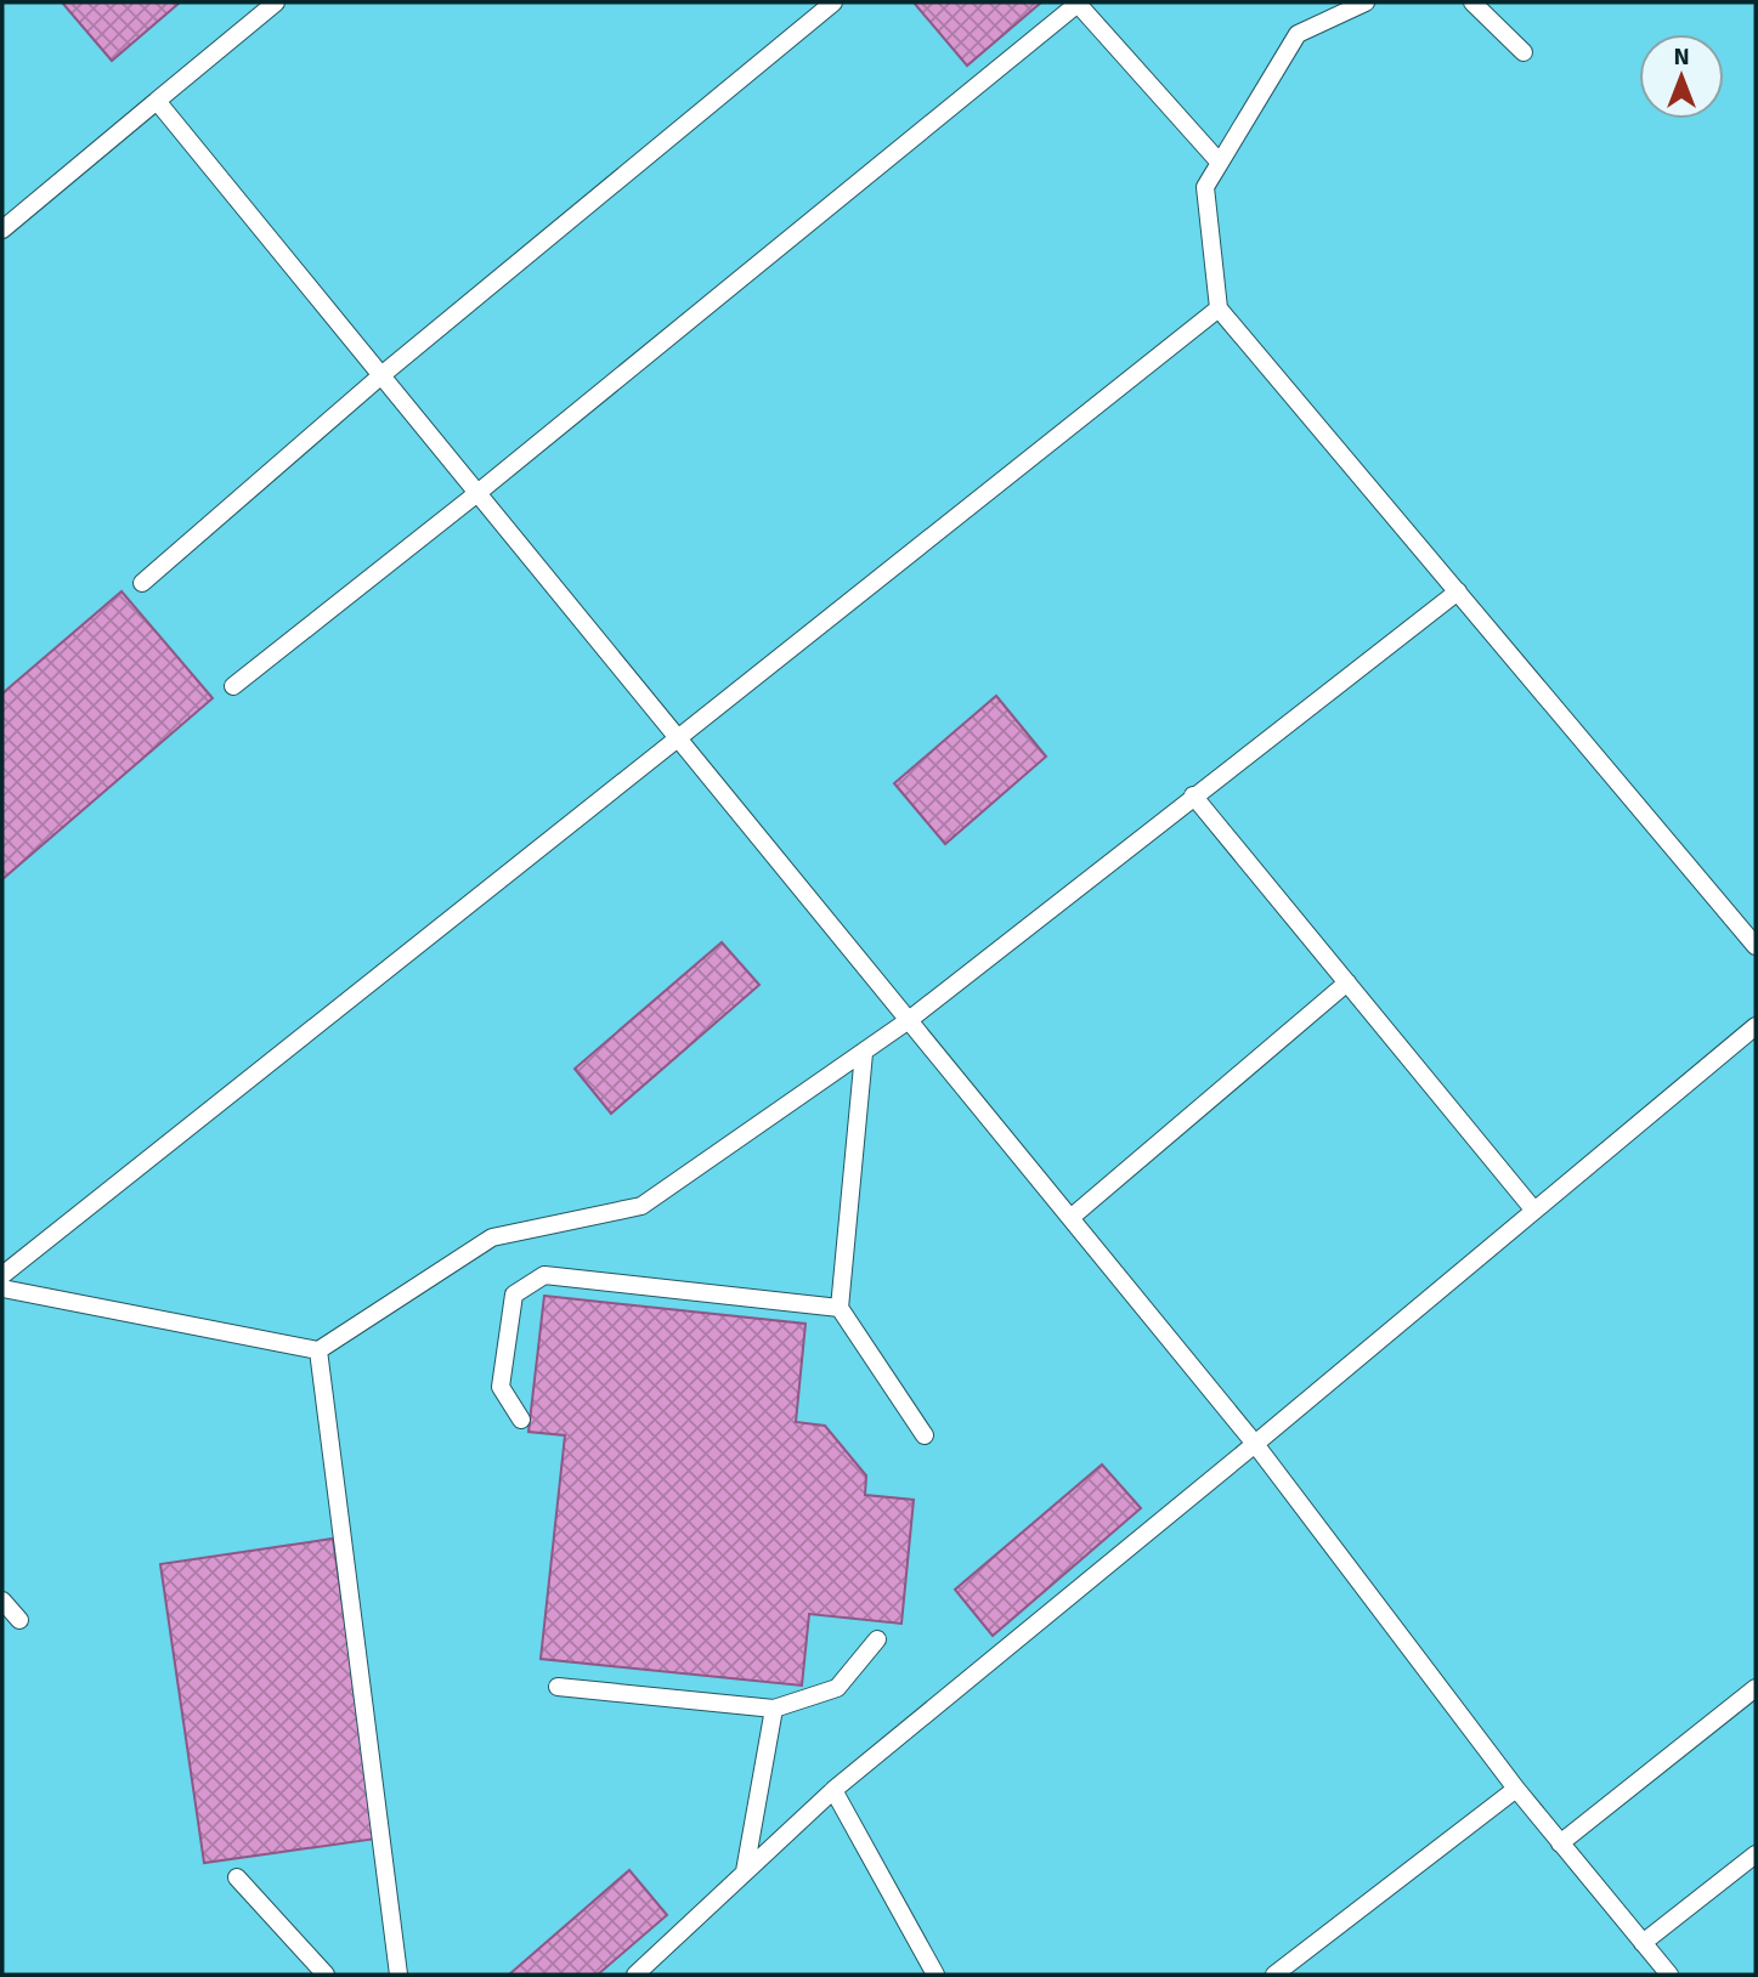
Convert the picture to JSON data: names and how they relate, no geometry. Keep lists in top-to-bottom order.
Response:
{
  "north": "top"
}
